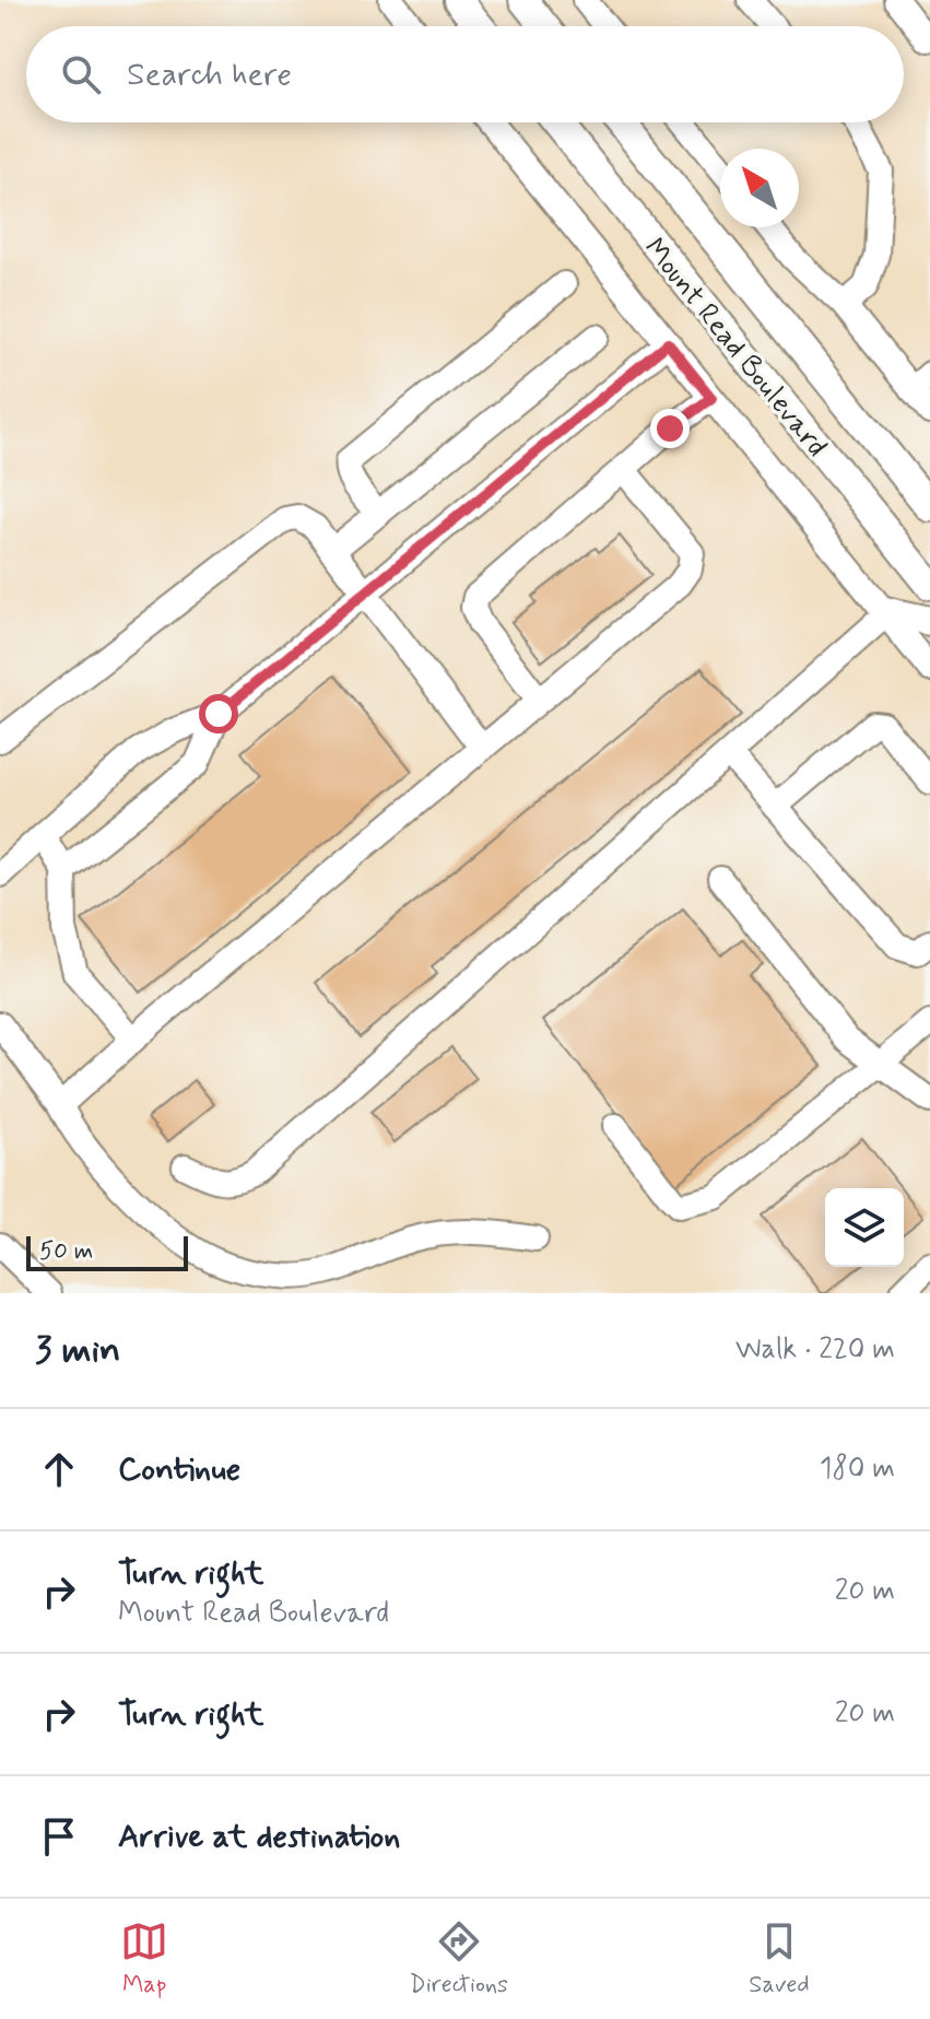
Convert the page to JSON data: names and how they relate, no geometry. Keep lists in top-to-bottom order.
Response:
{
  "streets": {
    "main road": ["Mount Read Boulevard"]
  },
  "scale_bar": "50 m",
  "north": "top left",
  "page": {
    "search": "Search here",
    "scale": "50 m",
    "heading": ["3 min", "Walk · 220 m"],
    "list": [
      ["Continue", "180 m"],
      ["Turn right", "Mount Read Boulevard", "20 m"],
      ["Turn right", "20 m"],
      "Arrive at destination"
    ],
    "nav": ["Map", "Directions", "Saved"]
  }
}
